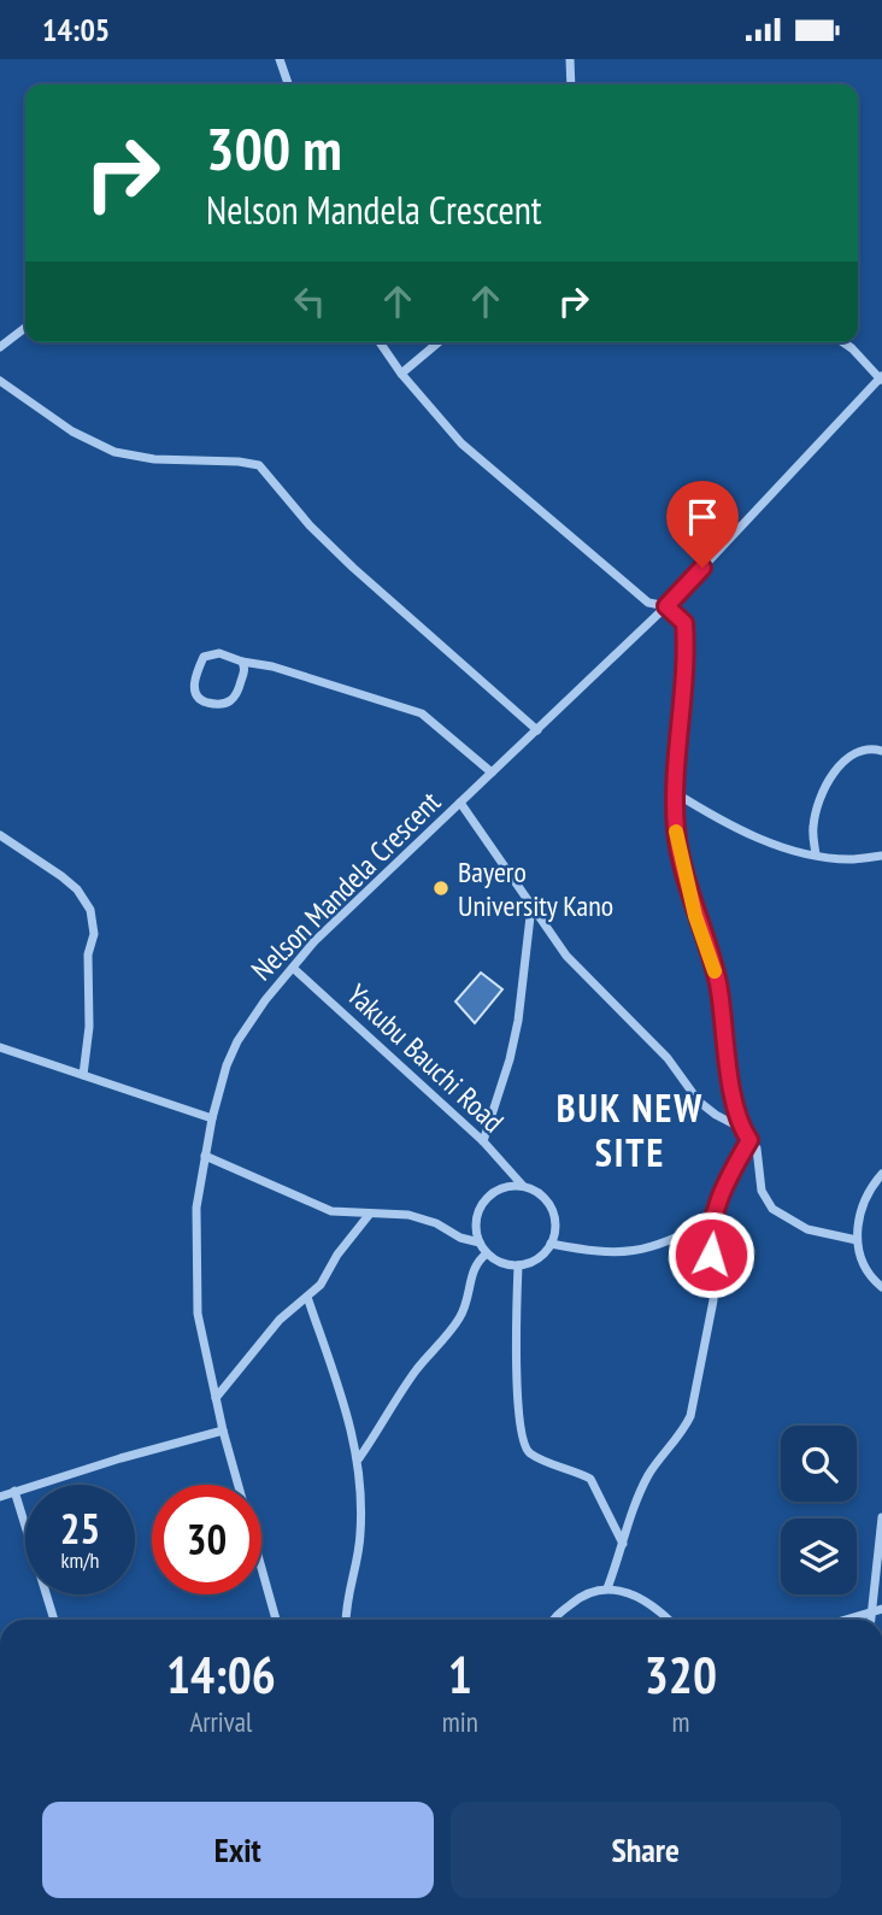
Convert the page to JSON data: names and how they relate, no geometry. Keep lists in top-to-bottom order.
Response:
{
  "streets": {
    "street": ["Nelson Mandela Crescent", "Yakubu Bauchi Road"]
  },
  "crossings": [
    ["Nelson Mandela Crescent", "Yakubu Bauchi Road"]
  ],
  "districts": ["BUK NEW SITE"],
  "places": ["Bayero University Kano"],
  "page": {
    "status": "14:05",
    "turn": ["300 m", "Nelson Mandela Crescent"],
    "speed": "25 km/h",
    "limit": "30",
    "eta": [
      "14:06",
      "Arrival",
      "1",
      "min",
      "320",
      "m"
    ],
    "buttons": ["Exit", "Share"]
  }
}
